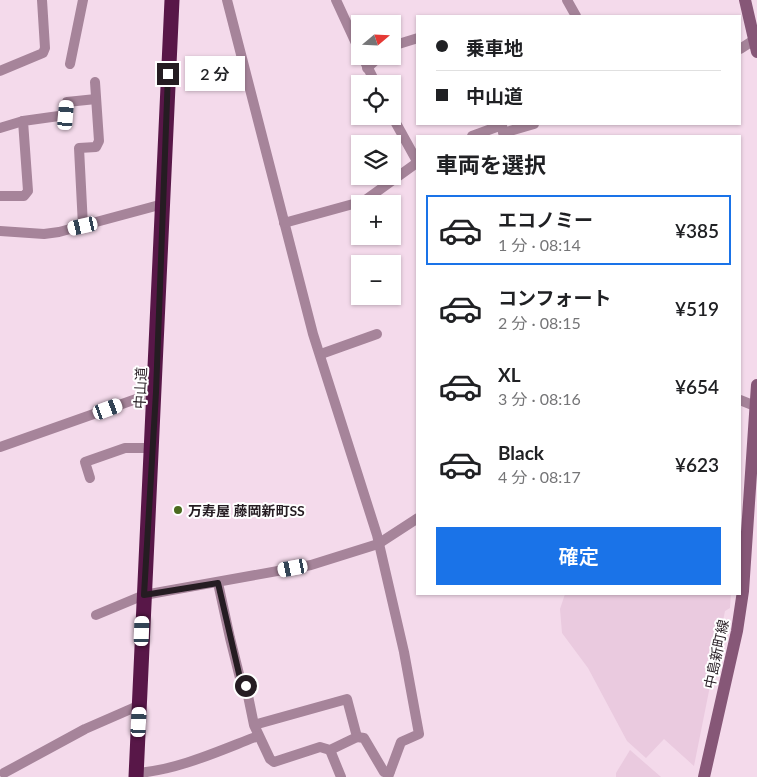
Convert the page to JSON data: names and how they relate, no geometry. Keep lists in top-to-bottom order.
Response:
{
  "streets": {
    "highway": ["中山道"],
    "main road": ["中島新町線"]
  },
  "places": ["万寿屋 藤岡新町SS"],
  "north": "right",
  "page": {
    "map_buttons": ["+", "−"],
    "banner": ["乗車地", "中山道"],
    "bubble": "2 分",
    "heading": "車両を選択",
    "list": [
      {
        "name": "エコノミー",
        "note": "1 分 · 08:14",
        "value": "¥385"
      },
      {
        "name": "コンフォート",
        "note": "2 分 · 08:15",
        "value": "¥519"
      },
      {
        "name": "XL",
        "note": "3 分 · 08:16",
        "value": "¥654"
      },
      {
        "name": "Black",
        "note": "4 分 · 08:17",
        "value": "¥623"
      }
    ],
    "buttons": "確定"
  }
}
